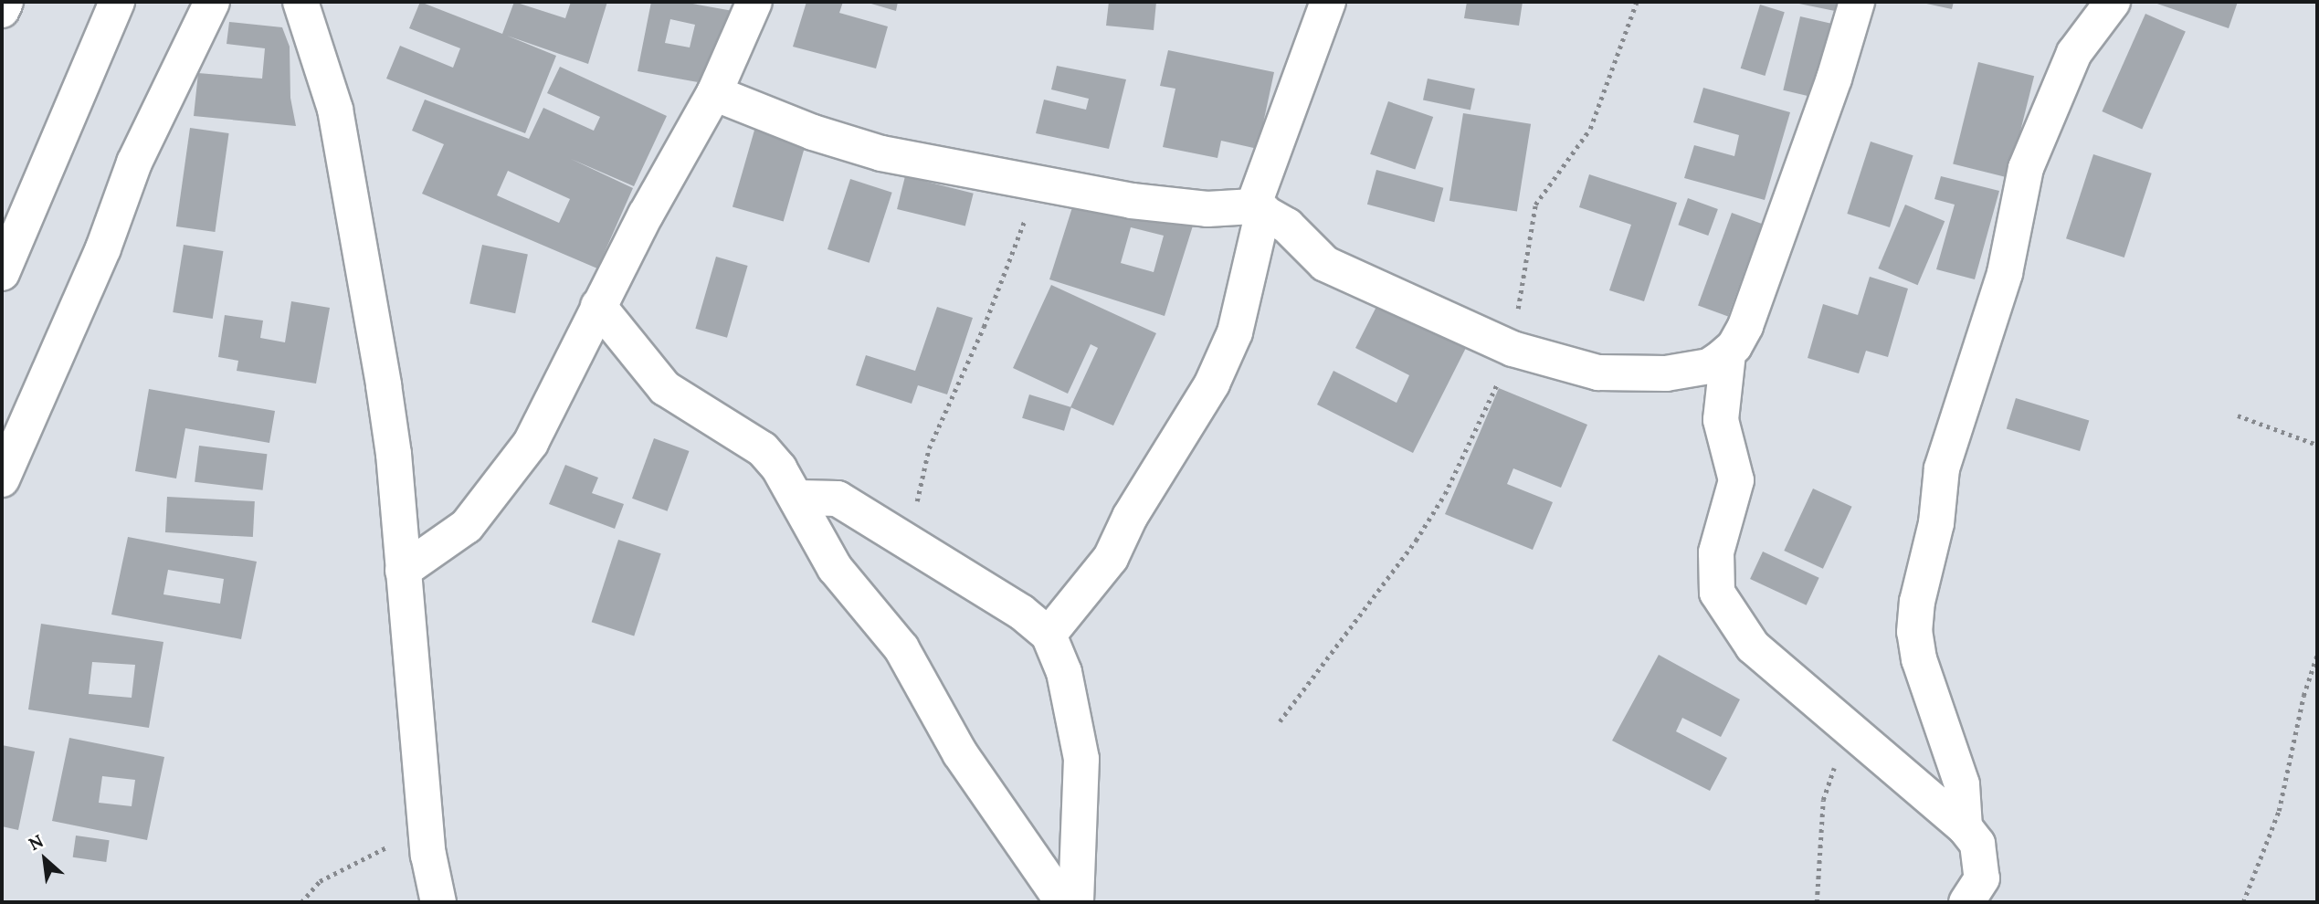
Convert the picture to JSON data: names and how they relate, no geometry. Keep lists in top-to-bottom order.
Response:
{
  "north": "top left"
}
